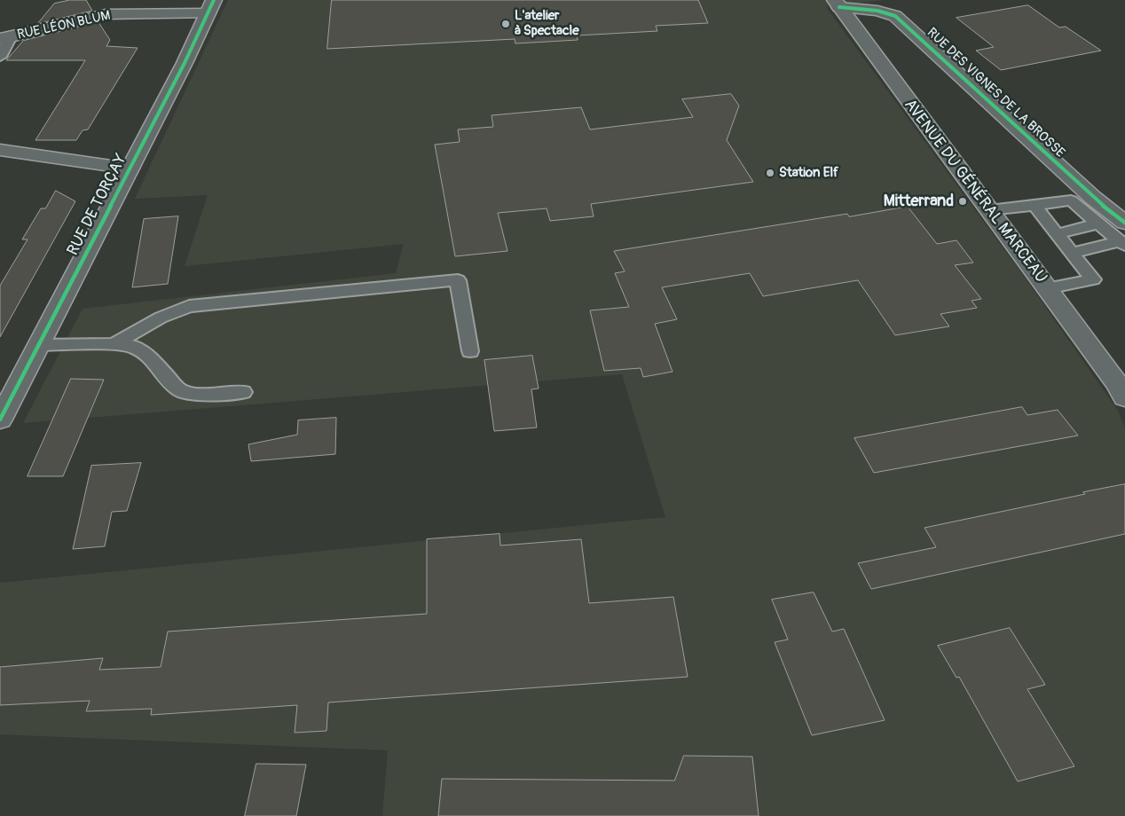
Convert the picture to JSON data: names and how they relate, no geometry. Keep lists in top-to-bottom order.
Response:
{
  "streets": {
    "street": [
      "RUE LÉON BLUM",
      "RUE DES VIGNES DE LA BROSSE",
      "AVENUE DU GÉNÉRAL MARCEAU",
      "RUE DE TORÇAY"
    ]
  },
  "crossings": [
    ["RUE LÉON BLUM", "RUE DE TORÇAY"],
    ["RUE DES VIGNES DE LA BROSSE", "AVENUE DU GÉNÉRAL MARCEAU"]
  ],
  "places": ["L'atelier à Spectacle", "Station Elf", "Mitterrand"]
}
